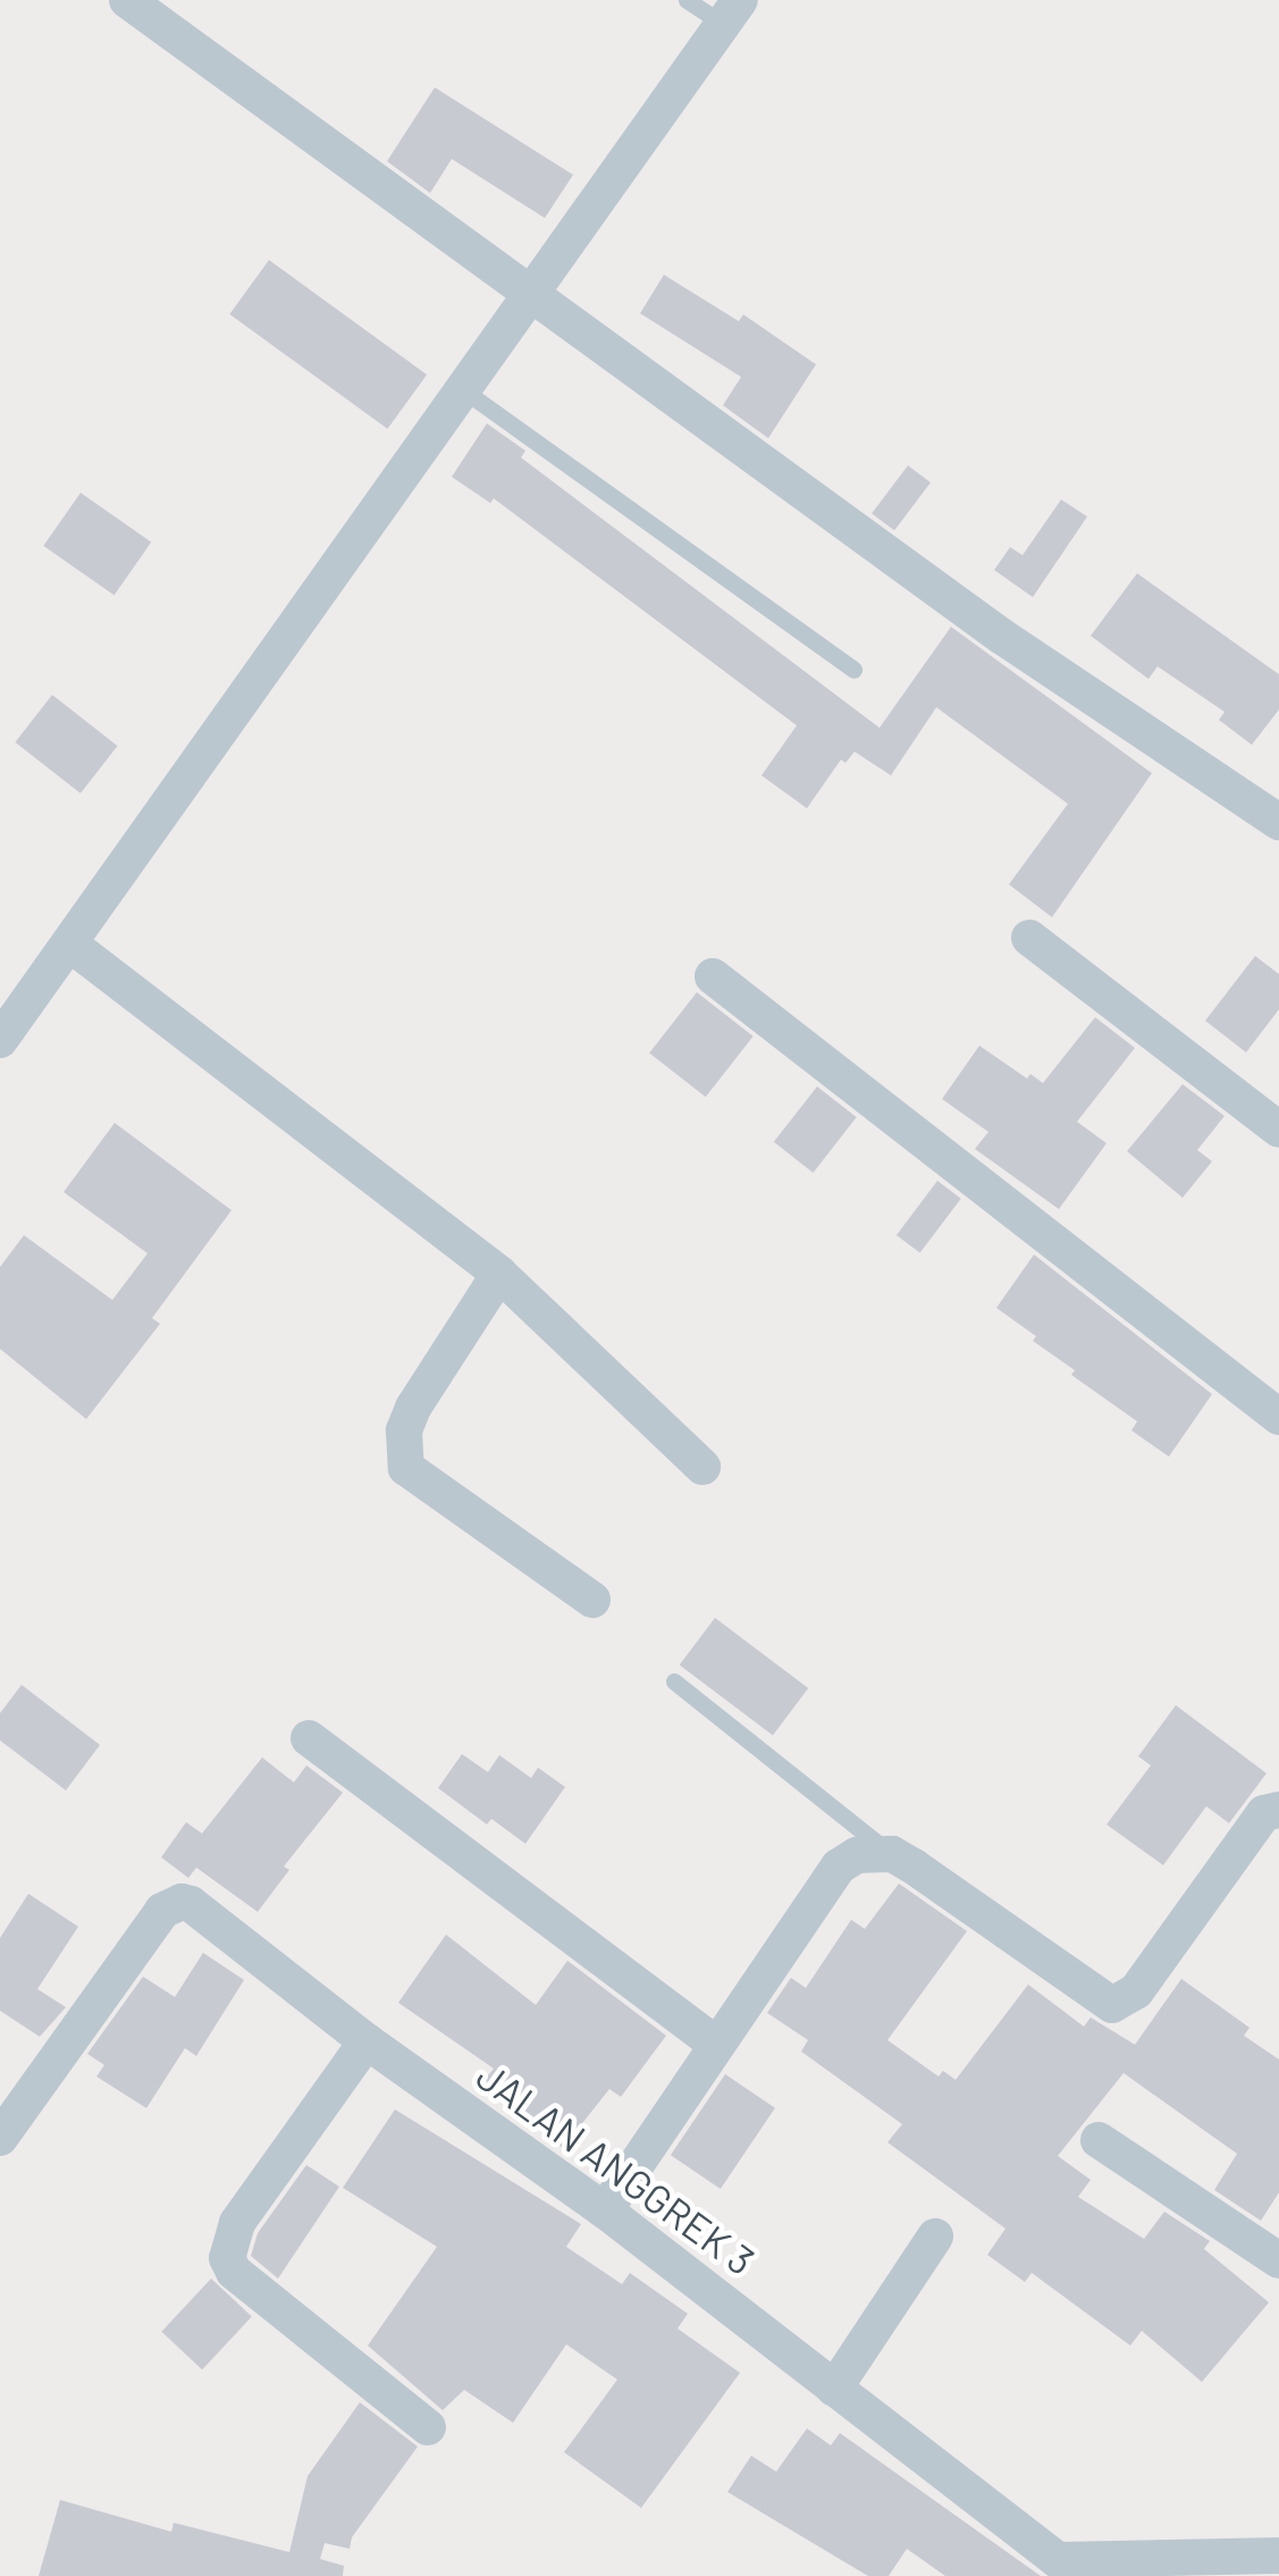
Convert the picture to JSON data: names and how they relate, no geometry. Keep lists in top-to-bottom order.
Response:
{
  "streets": {
    "street": ["JALAN ANGGREK 3"]
  }
}
